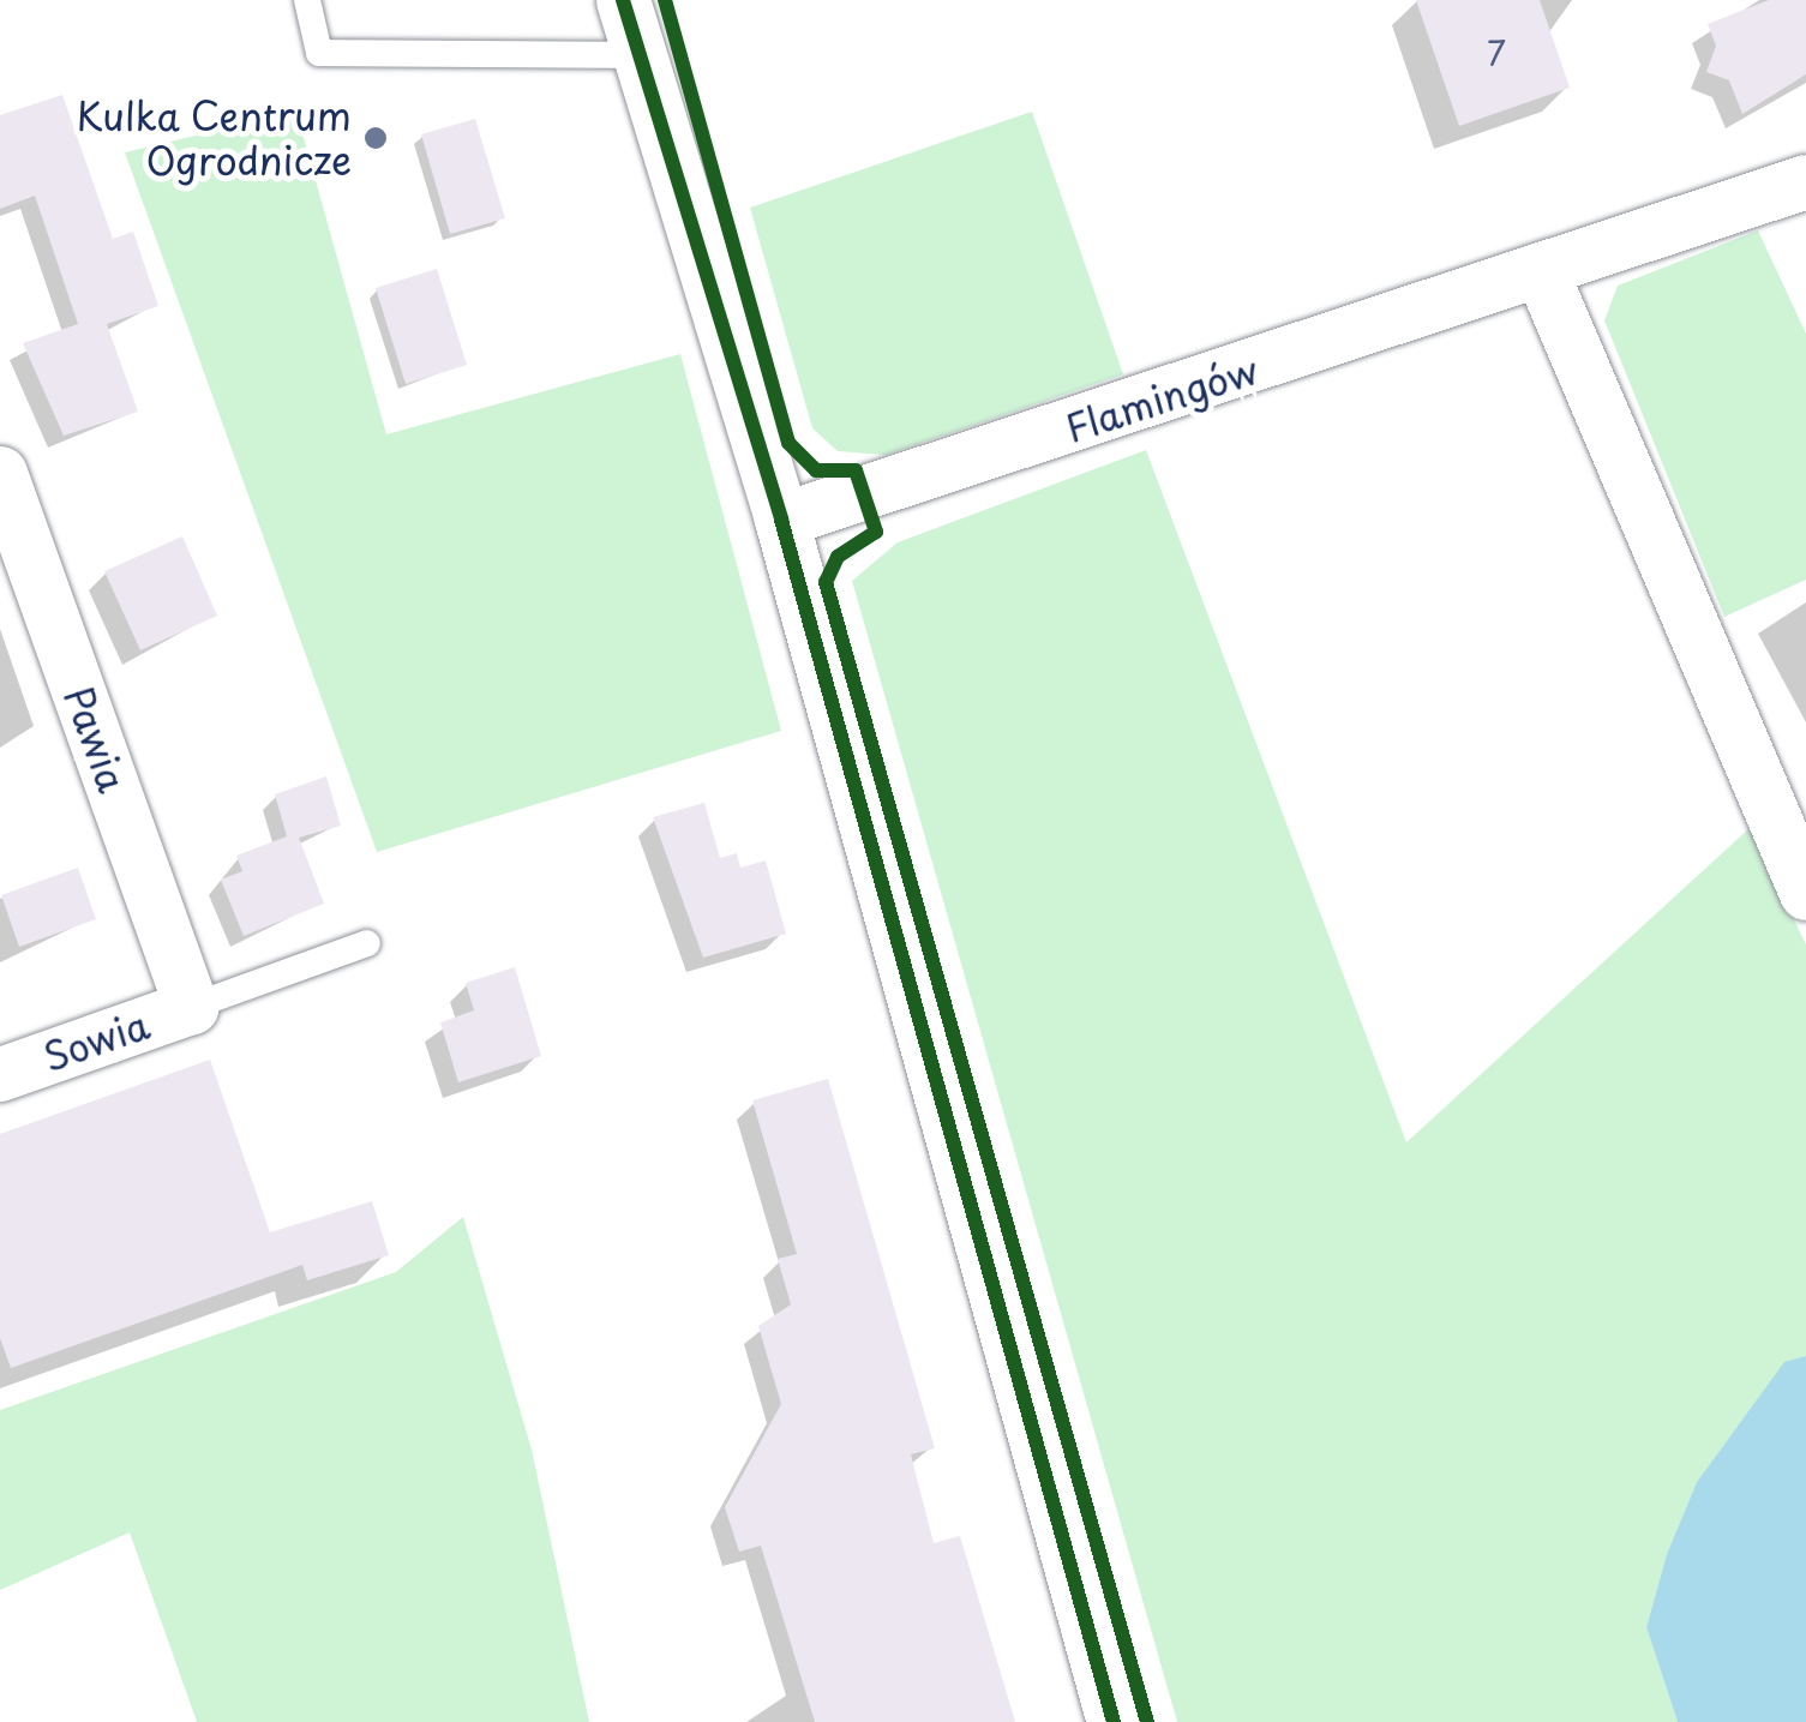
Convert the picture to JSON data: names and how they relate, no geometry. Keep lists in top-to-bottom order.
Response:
{
  "streets": {
    "street": ["Flamingów", "Pawia", "Sowia"]
  },
  "crossings": [
    ["Pawia", "Sowia"]
  ],
  "places": ["Kulka Centrum Ogrodnicze"],
  "house_numbers": ["7"]
}
